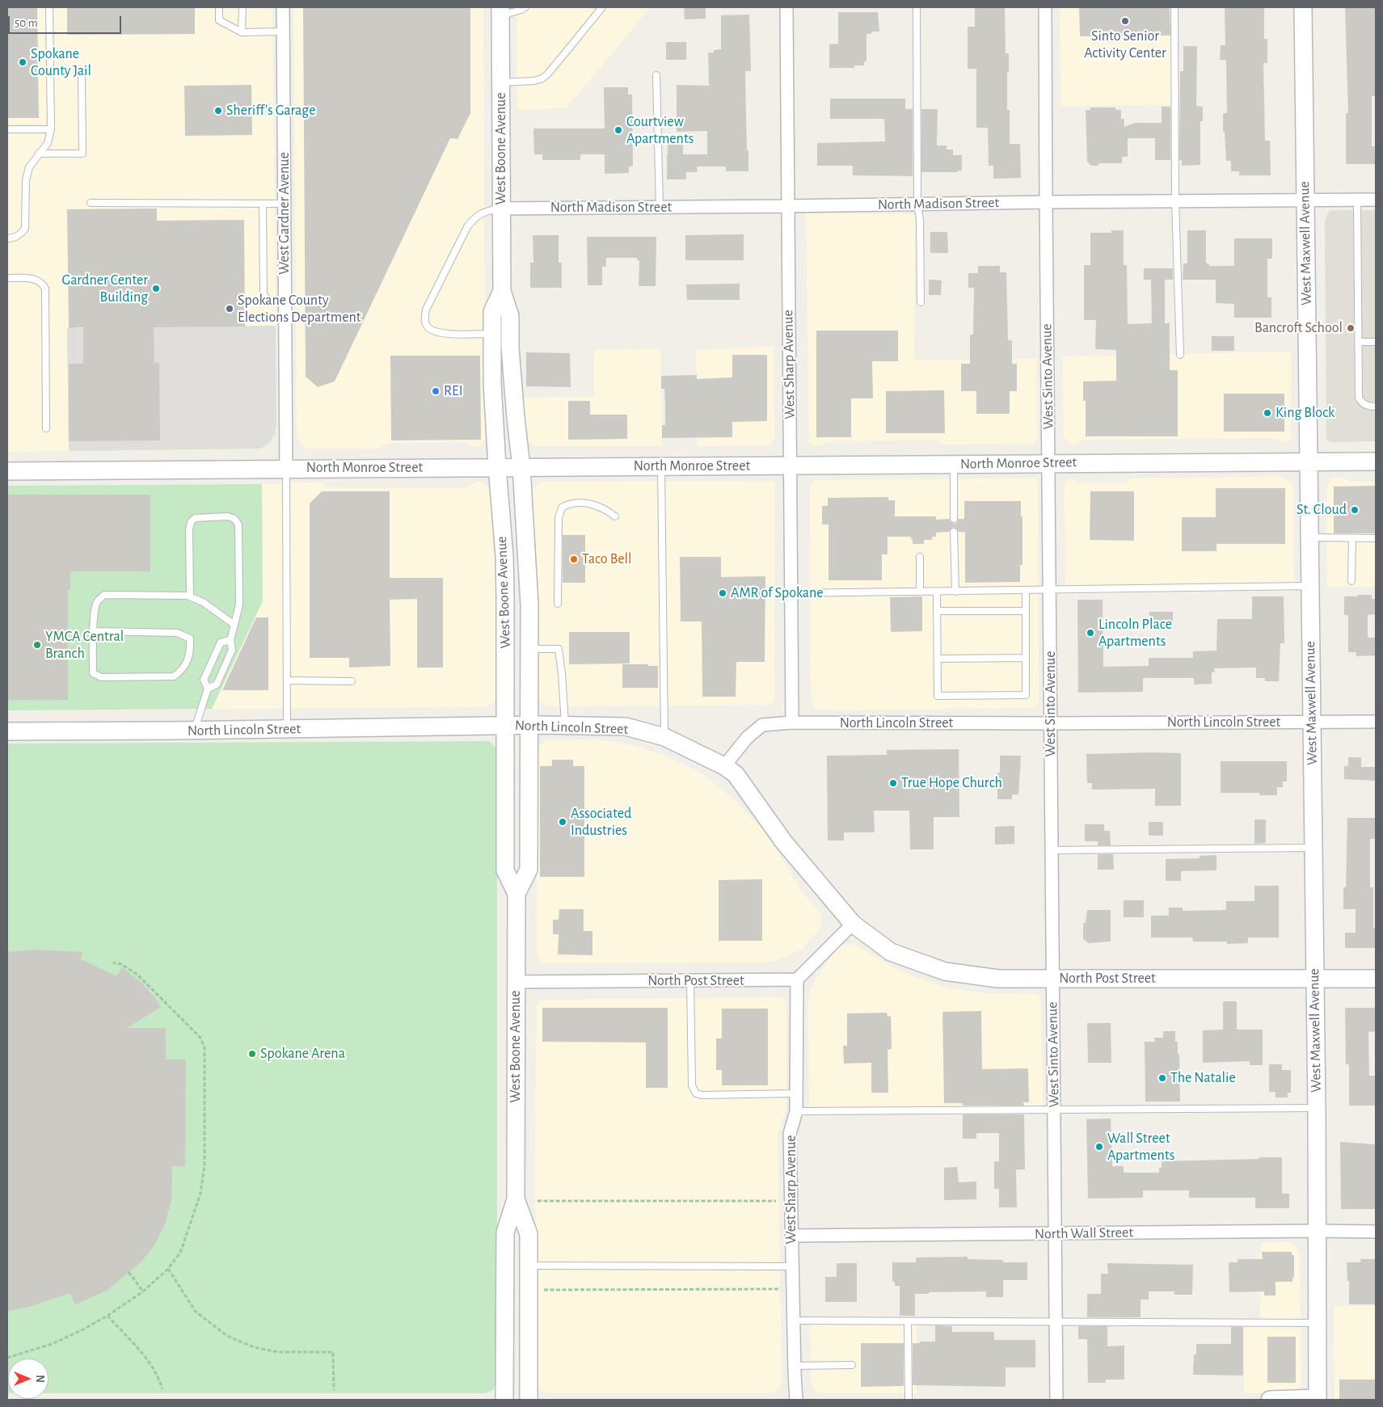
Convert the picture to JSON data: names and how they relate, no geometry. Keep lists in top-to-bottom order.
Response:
{
  "streets": {
    "main road": [
      "West Boone Avenue",
      "West Maxwell Avenue",
      "North Monroe Street",
      "North Lincoln Street",
      "North Post Street"
    ],
    "street": [
      "North Madison Street",
      "West Gardner Avenue",
      "West Sharp Avenue",
      "West Sinto Avenue",
      "North Wall Street"
    ]
  },
  "crossings": [
    ["West Boone Avenue", "North Madison Street"],
    ["West Boone Avenue", "North Monroe Street"],
    ["West Boone Avenue", "North Lincoln Street"],
    ["West Boone Avenue", "North Post Street"],
    ["North Madison Street", "West Maxwell Avenue"],
    ["North Madison Street", "West Sharp Avenue"],
    ["North Madison Street", "West Sinto Avenue"],
    ["West Gardner Avenue", "North Monroe Street"],
    ["West Maxwell Avenue", "North Monroe Street"],
    ["West Maxwell Avenue", "North Lincoln Street"],
    ["West Maxwell Avenue", "North Post Street"],
    ["West Maxwell Avenue", "North Wall Street"],
    ["West Sharp Avenue", "North Monroe Street"],
    ["West Sharp Avenue", "North Lincoln Street"],
    ["West Sharp Avenue", "North Post Street"],
    ["West Sharp Avenue", "North Wall Street"],
    ["West Sinto Avenue", "North Monroe Street"],
    ["West Sinto Avenue", "North Lincoln Street"],
    ["West Sinto Avenue", "North Post Street"],
    ["West Sinto Avenue", "North Wall Street"],
    ["North Lincoln Street", "North Post Street"]
  ],
  "places": [
    "Sinto Senior Activity Center",
    "Spokane County Jail",
    "Sheriff's Garage",
    "Courtview Apartments",
    "Gardner Center Building",
    "Spokane County Elections Department",
    "Bancroft School",
    "REI",
    "King Block",
    "St. Cloud",
    "Taco Bell",
    "AMR of Spokane",
    "Lincoln Place Apartments",
    "YMCA Central Branch",
    "True Hope Church",
    "Associated Industries",
    "Spokane Arena",
    "The Natalie",
    "Wall Street Apartments"
  ],
  "scale_bar": "50 m",
  "north": "right"
}
